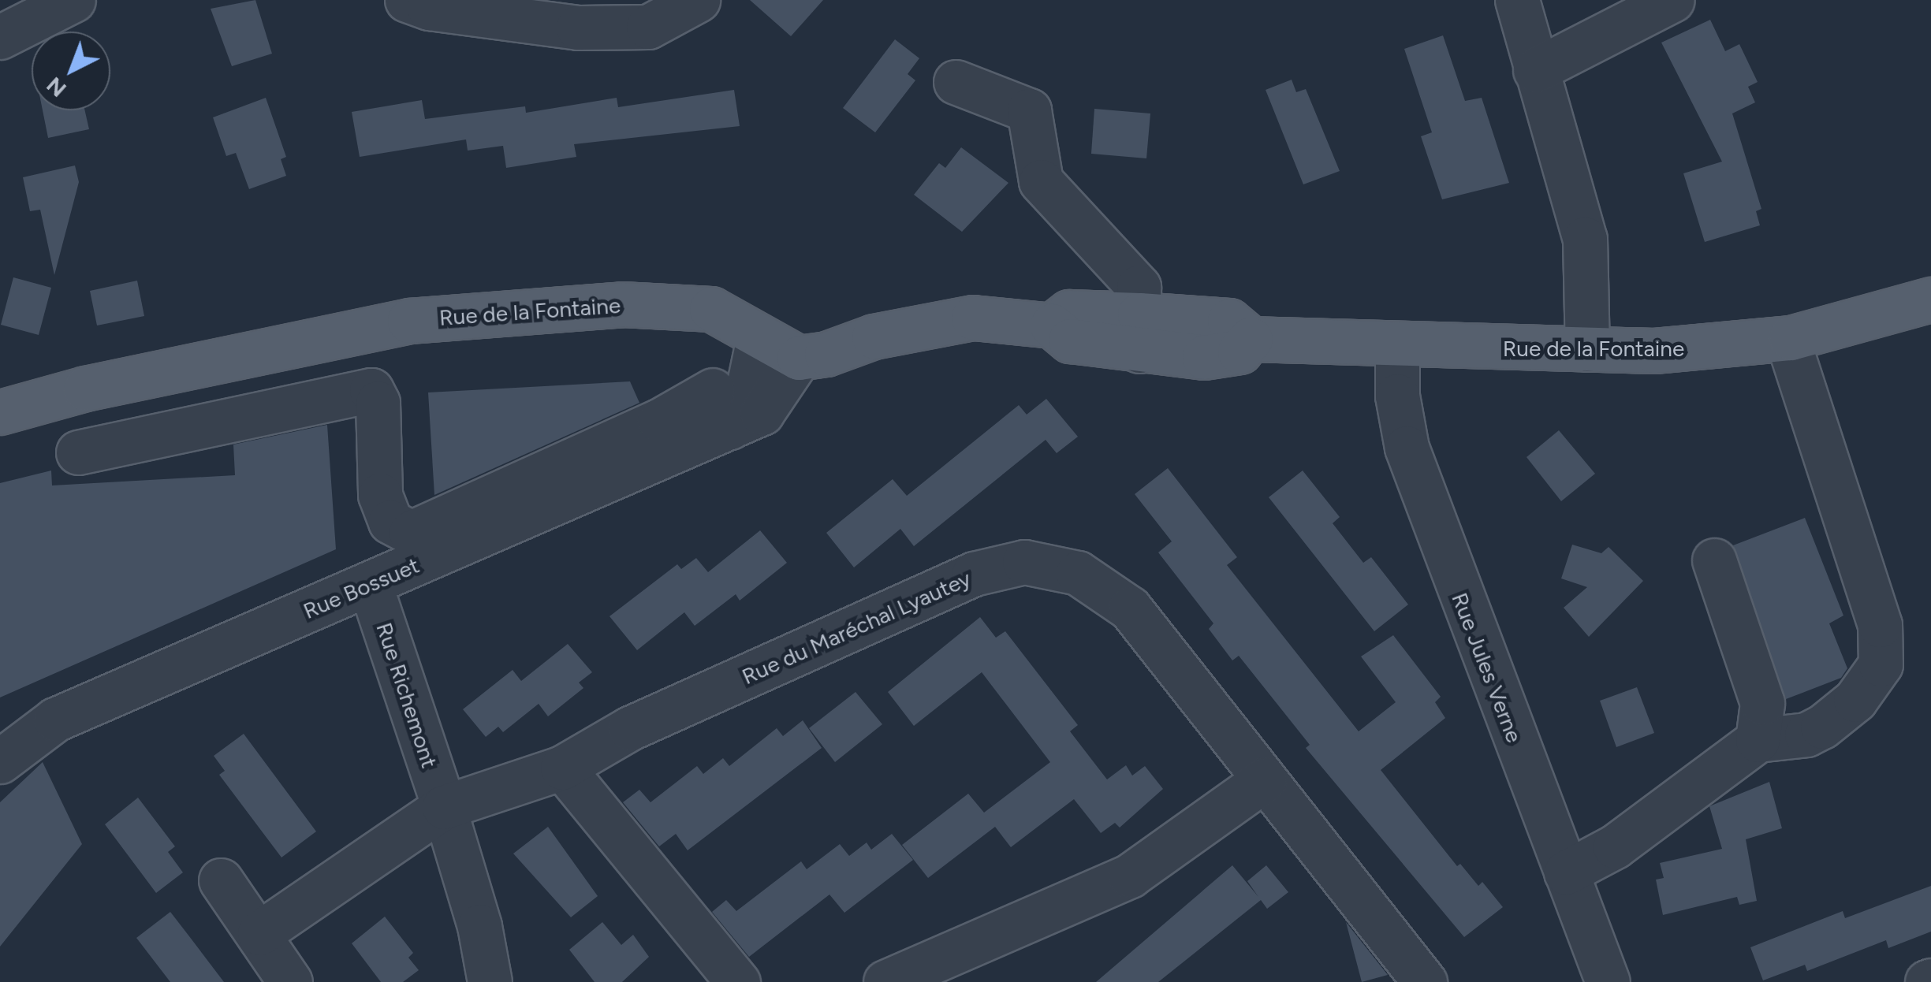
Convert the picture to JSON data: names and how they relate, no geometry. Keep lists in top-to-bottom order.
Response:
{
  "streets": {
    "main road": ["Rue de la Fontaine"],
    "street": [
      "Rue Bossuet",
      "Rue du Maréchal Lyautey",
      "Rue Jules Verne",
      "Rue Richemont"
    ]
  },
  "crossings": [
    ["Rue de la Fontaine", "Rue Bossuet"],
    ["Rue de la Fontaine", "Rue Jules Verne"],
    ["Rue Bossuet", "Rue Richemont"],
    ["Rue du Maréchal Lyautey", "Rue Richemont"]
  ],
  "north": "bottom left"
}
